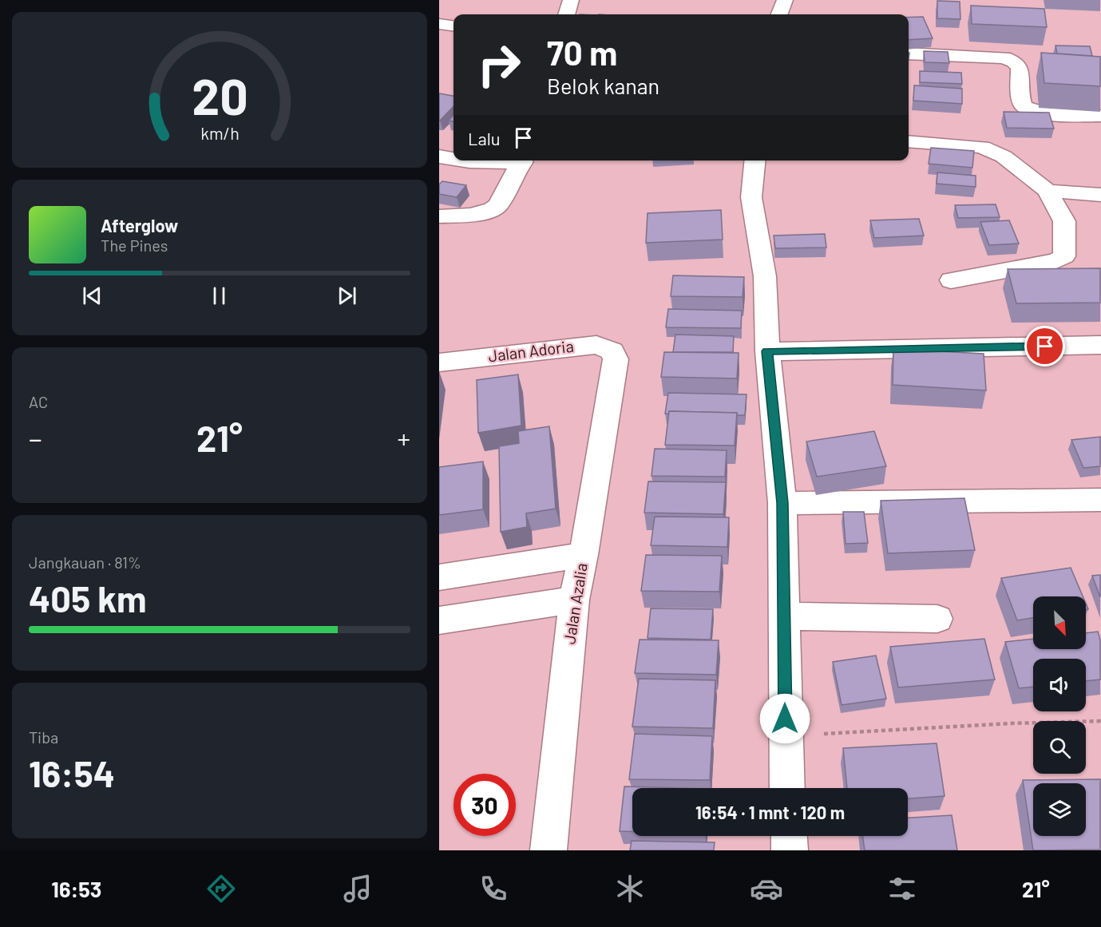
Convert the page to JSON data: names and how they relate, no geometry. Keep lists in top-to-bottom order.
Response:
{
  "streets": {
    "street": ["Jalan Adoria", "Jalan Azalia"]
  },
  "crossings": [
    ["Jalan Adoria", "Jalan Azalia"]
  ],
  "north": "bottom right",
  "page": {
    "turn": ["70 m", "Belok kanan"],
    "then": "Lalu",
    "song": ["Afterglow", "The Pines"],
    "tile": [
      "AC",
      ["Jangkauan · 81%", "405 km"],
      ["Tiba", "16:54"]
    ],
    "heat": ["−", "21°", "+"],
    "limit": "30",
    "trip": "16:54 · 1 mnt · 120 m",
    "tabs": ["16:53", "21°"],
    "gauge": ["20", "km/h"]
  }
}
